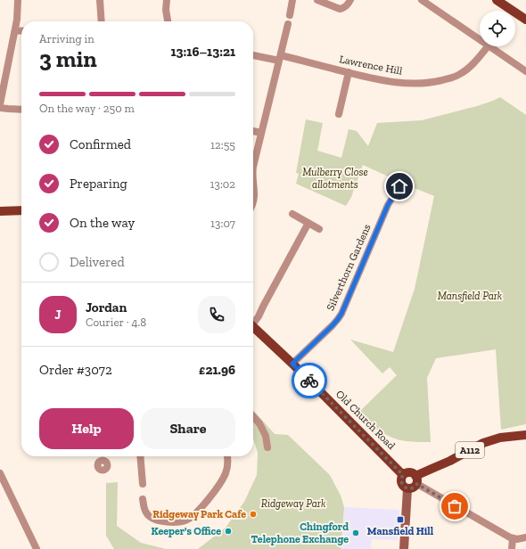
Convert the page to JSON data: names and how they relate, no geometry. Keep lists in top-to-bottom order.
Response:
{
  "streets": {
    "main road": ["Old Church Road", "A112"],
    "street": ["Lawrence Hill", "Silverthorn Gardens"]
  },
  "crossings": [
    ["Silverthorn Gardens", "Old Church Road"],
    ["Old Church Road", "A112"]
  ],
  "parks": ["Mulberry Close allotments", "Mansfield Park", "Ridgeway Park"],
  "places": {
    "other": ["Ridgeway Park Cafe", "Keeper's Office", "Chingford Telephone Exchange"],
    "transit": ["Mansfield Hill"]
  },
  "page": {
    "heading": ["3 min", "Arriving in", "13:16–13:21"],
    "panel": [
      "Jordan",
      "Courier · 4.8",
      "Order #3072",
      "£21.96"
    ],
    "bar": "On the way · 250 m",
    "list": [
      ["Confirmed", "12:55"],
      ["Preparing", "13:02"],
      ["On the way", "13:07"],
      "Delivered"
    ],
    "round": "J",
    "buttons": ["Help", "Share"]
  }
}
